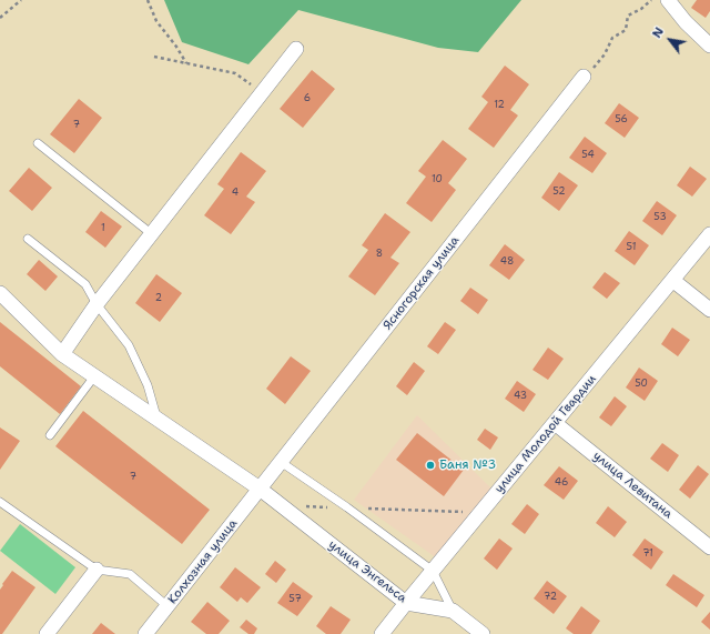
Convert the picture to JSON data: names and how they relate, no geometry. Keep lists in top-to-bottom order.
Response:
{
  "streets": {
    "street": [
      "Ясногорская улица",
      "улица Молодой Гвардии",
      "улица Левитана",
      "Колхозная улица",
      "улица Энгельса"
    ]
  },
  "crossings": [
    ["Ясногорская улица", "Колхозная улица"],
    ["Ясногорская улица", "улица Энгельса"],
    ["улица Молодой Гвардии", "улица Левитана"],
    ["улица Молодой Гвардии", "улица Энгельса"],
    ["Колхозная улица", "улица Энгельса"]
  ],
  "places": ["Баня №3"],
  "house_numbers": [
    "6",
    "12",
    "56",
    "7",
    "54",
    "10",
    "52",
    "4",
    "53",
    "1",
    "51",
    "8",
    "48",
    "2",
    "50",
    "43",
    "7",
    "46",
    "71",
    "72",
    "57"
  ],
  "north": "top left"
}
